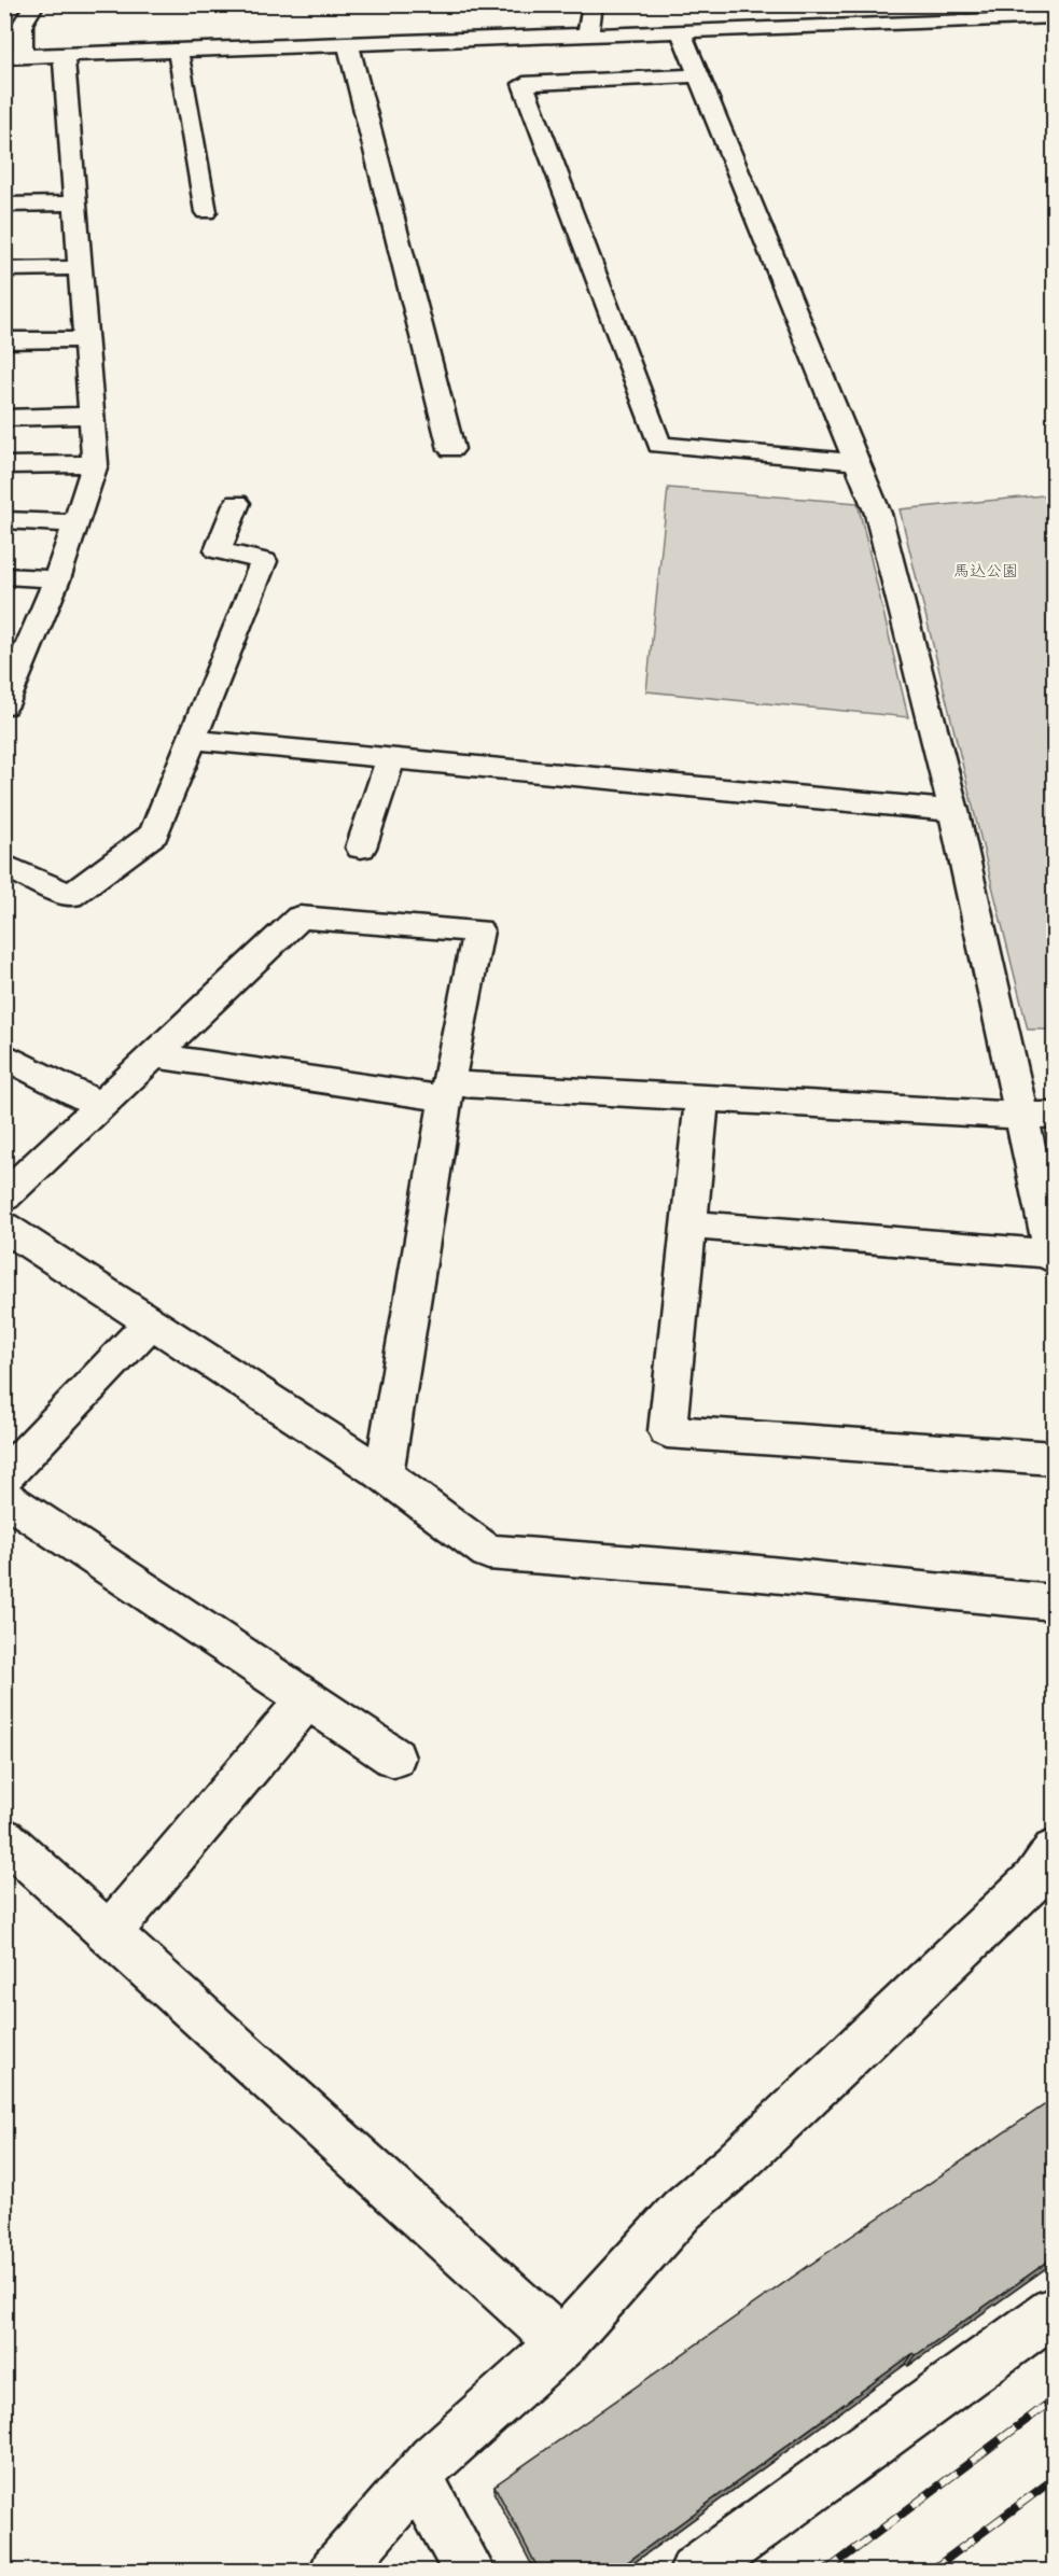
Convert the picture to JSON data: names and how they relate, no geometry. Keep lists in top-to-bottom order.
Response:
{
  "parks": ["馬込公園"]
}
